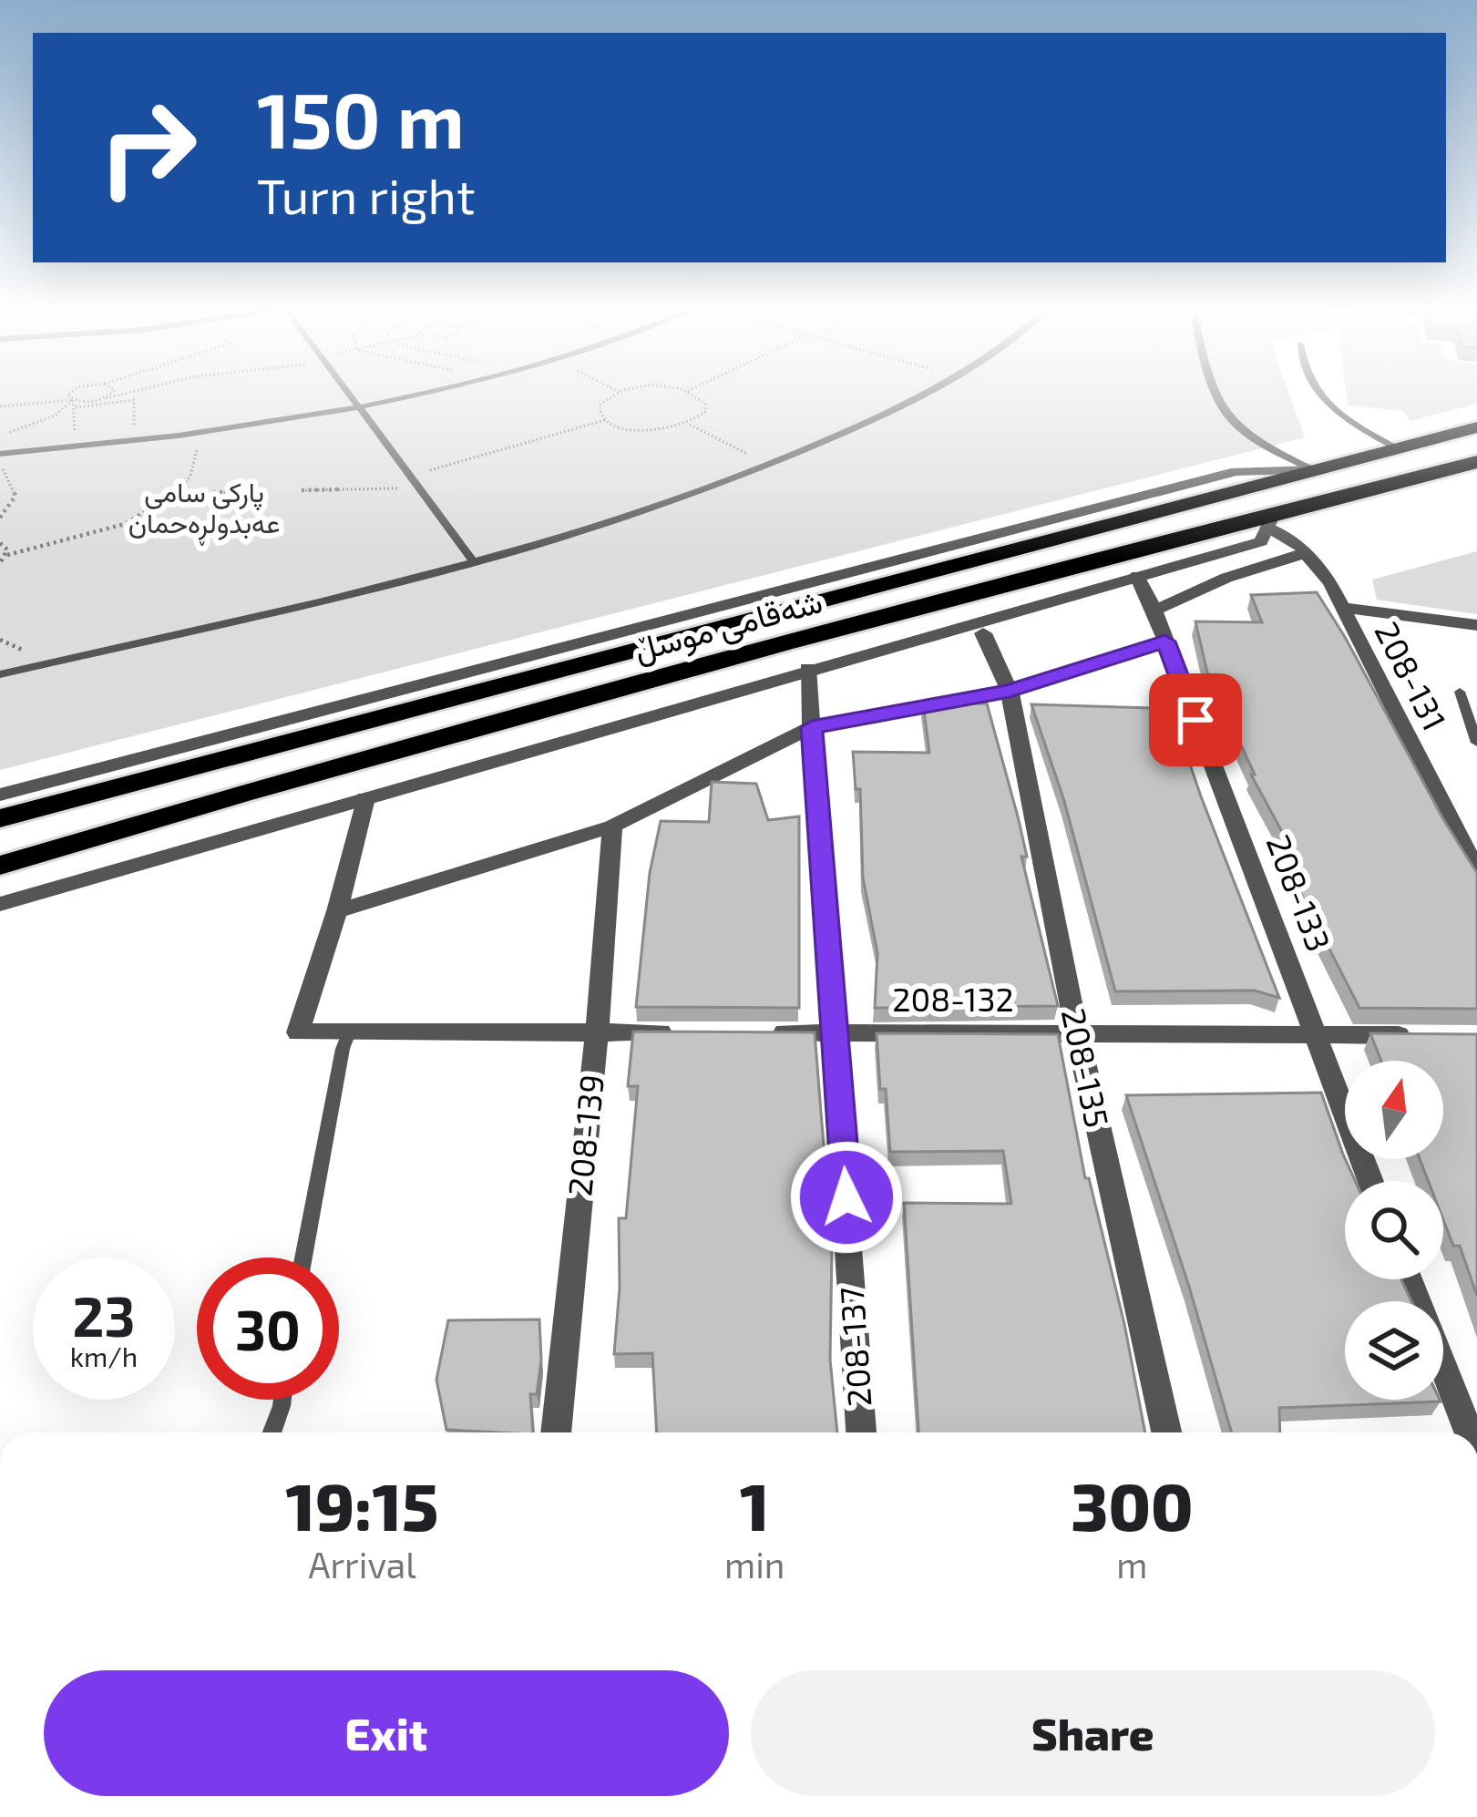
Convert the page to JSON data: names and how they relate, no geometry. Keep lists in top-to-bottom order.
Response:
{
  "streets": {
    "highway": ["شەقامی موسڵ"],
    "street": [
      "208-131",
      "208-133",
      "208-132",
      "208-135",
      "208-139",
      "208-137"
    ]
  },
  "crossings": [
    ["شەقامی موسڵ", "208-131"],
    ["208-133", "208-132"],
    ["208-132", "208-135"],
    ["208-132", "208-137"]
  ],
  "parks": ["پارکی سامی عەبدولڕەحمان"],
  "north": "top",
  "page": {
    "turn": ["150 m", "Turn right"],
    "speed": "23 km/h",
    "limit": "30",
    "eta": [
      "19:15",
      "Arrival",
      "1",
      "min",
      "300",
      "m"
    ],
    "buttons": ["Exit", "Share"]
  }
}
